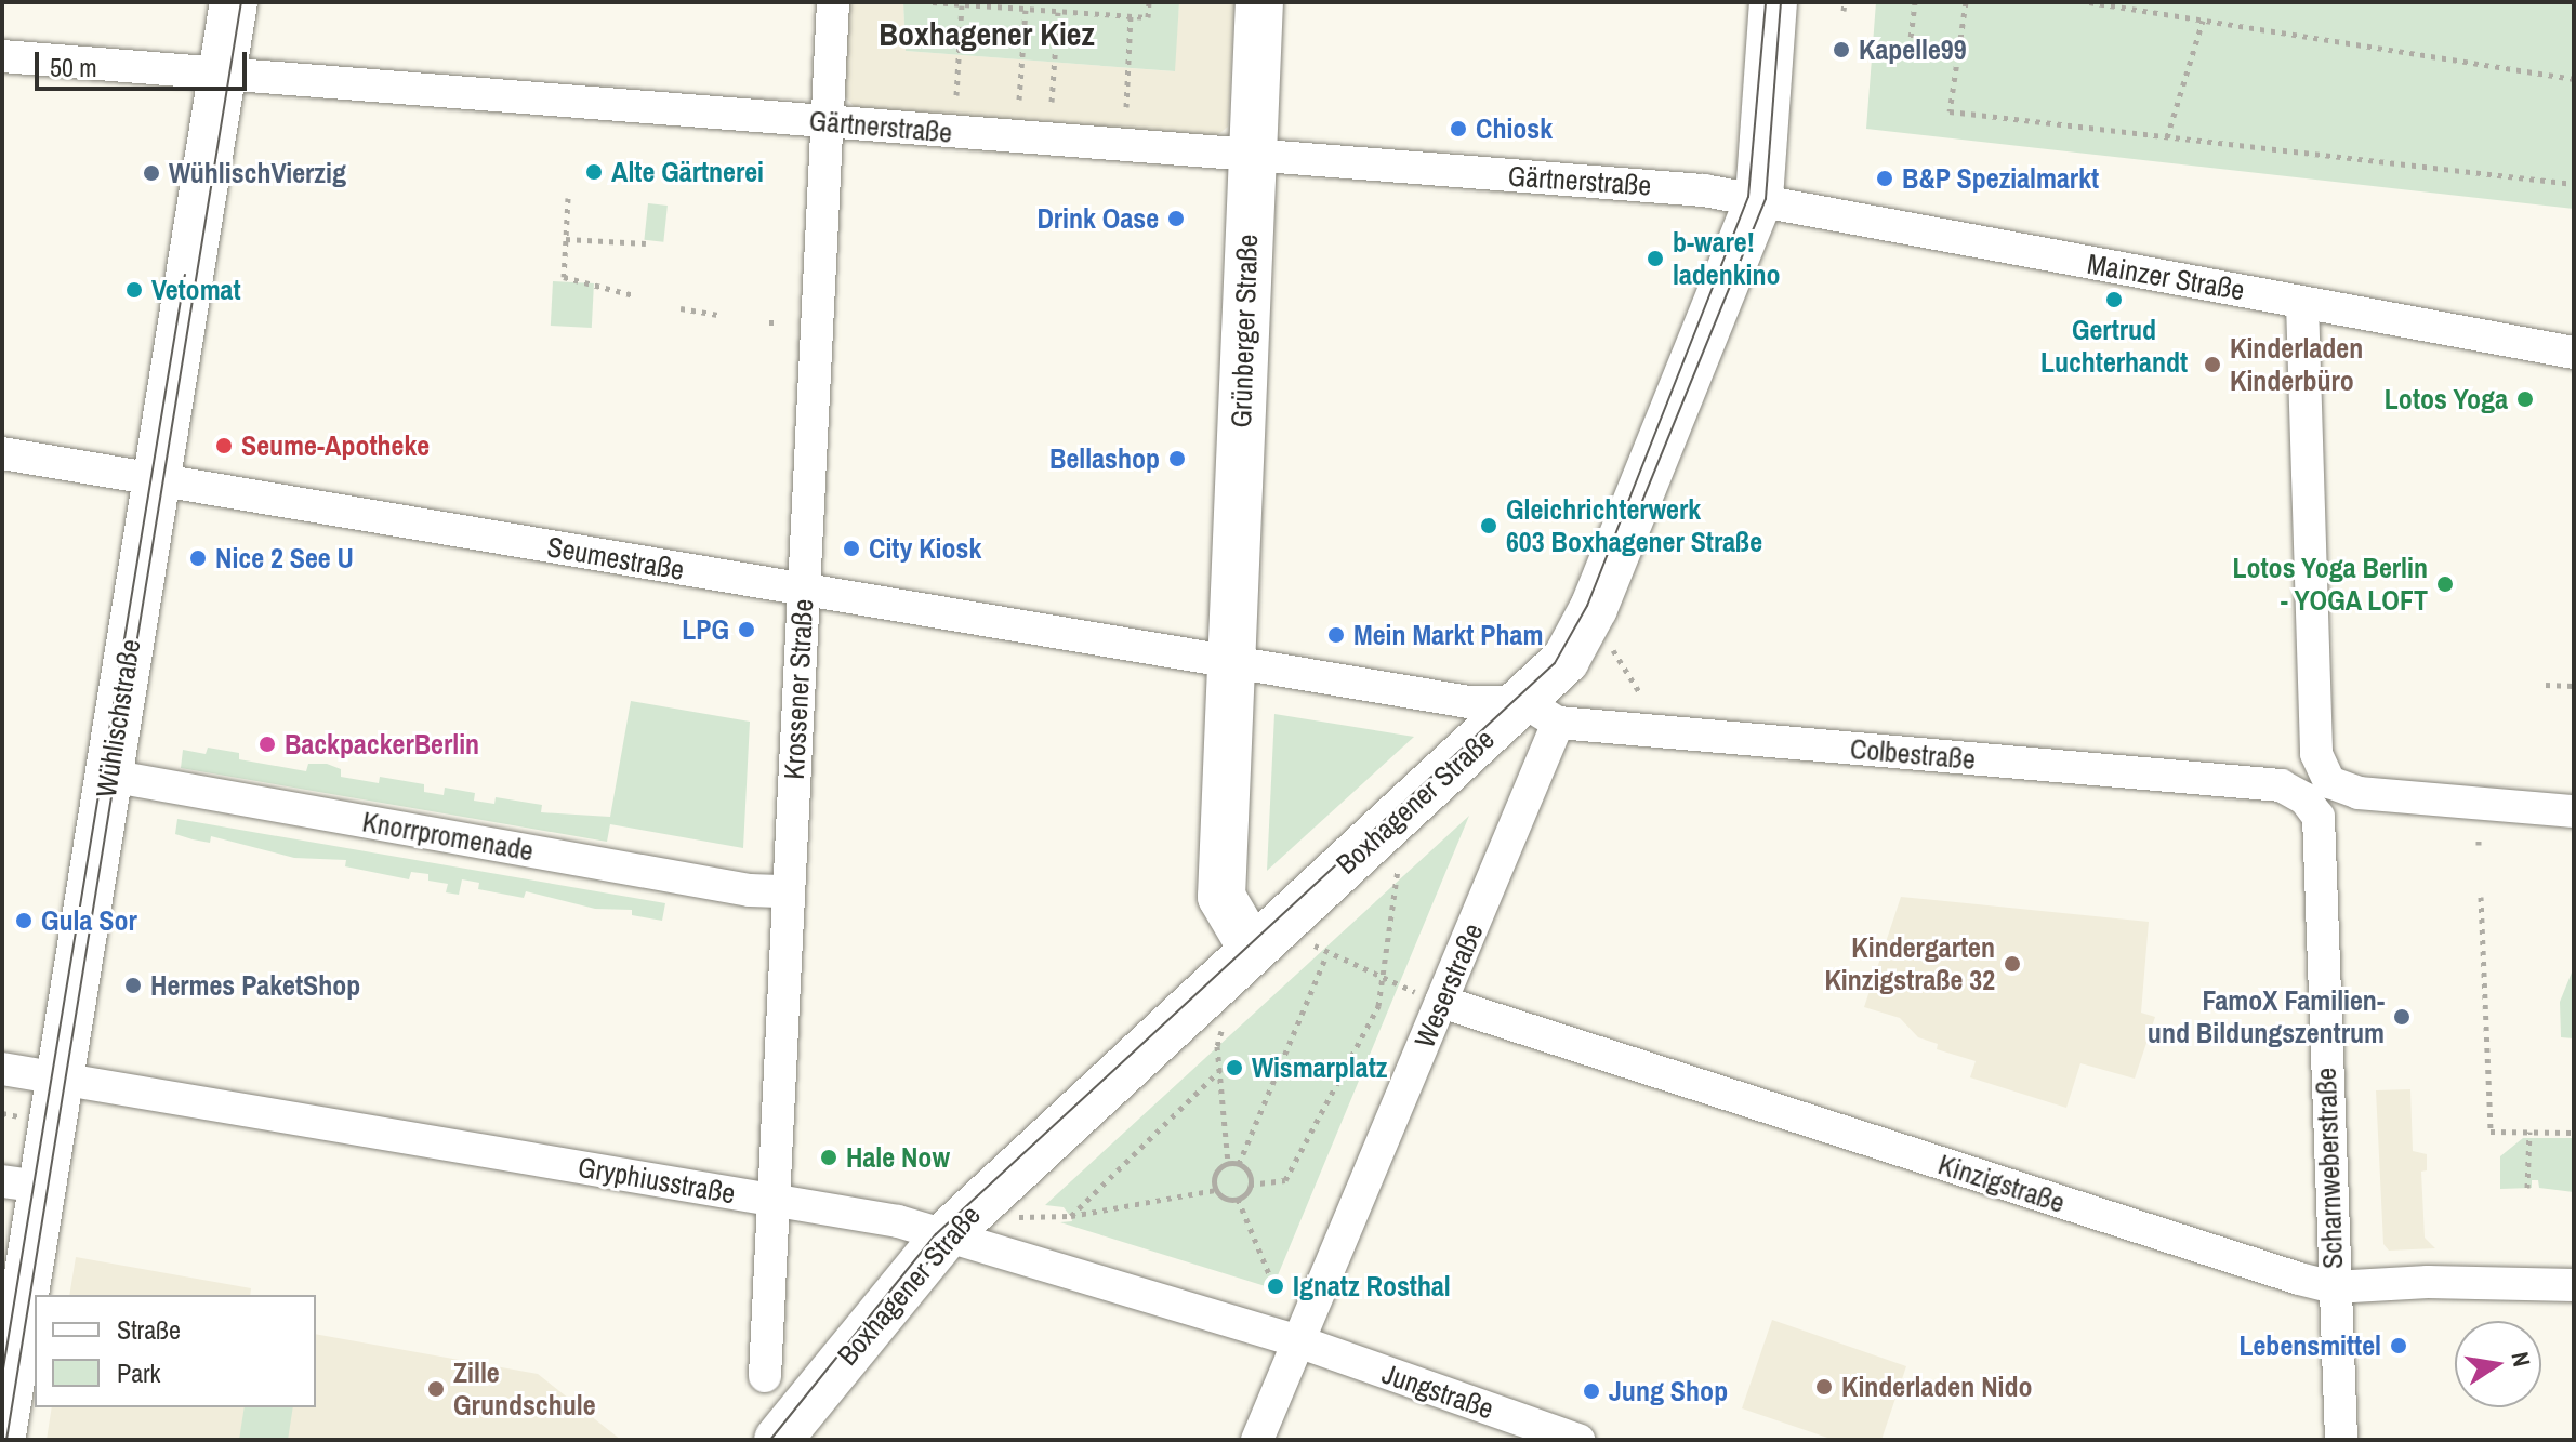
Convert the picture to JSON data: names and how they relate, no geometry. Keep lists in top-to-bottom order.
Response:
{
  "streets": {
    "street": [
      "Gärtnerstraße",
      "Mainzer Straße",
      "Grünberger Straße",
      "Seumestraße",
      "Krossener Straße",
      "Wühlischstraße",
      "Colbestraße",
      "Boxhagener Straße",
      "Knorrpromenade",
      "Weserstraße",
      "Scharnweberstraße",
      "Gryphiusstraße",
      "Kinzigstraße",
      "Jungstraße"
    ]
  },
  "crossings": [
    ["Gärtnerstraße", "Mainzer Straße"],
    ["Gärtnerstraße", "Grünberger Straße"],
    ["Gärtnerstraße", "Krossener Straße"],
    ["Gärtnerstraße", "Wühlischstraße"],
    ["Gärtnerstraße", "Boxhagener Straße"],
    ["Mainzer Straße", "Boxhagener Straße"],
    ["Mainzer Straße", "Scharnweberstraße"],
    ["Grünberger Straße", "Seumestraße"],
    ["Seumestraße", "Krossener Straße"],
    ["Seumestraße", "Wühlischstraße"],
    ["Krossener Straße", "Knorrpromenade"],
    ["Krossener Straße", "Gryphiusstraße"],
    ["Wühlischstraße", "Knorrpromenade"],
    ["Wühlischstraße", "Gryphiusstraße"],
    ["Colbestraße", "Boxhagener Straße"],
    ["Colbestraße", "Weserstraße"],
    ["Colbestraße", "Scharnweberstraße"],
    ["Boxhagener Straße", "Weserstraße"],
    ["Boxhagener Straße", "Gryphiusstraße"],
    ["Weserstraße", "Gryphiusstraße"],
    ["Weserstraße", "Kinzigstraße"],
    ["Weserstraße", "Jungstraße"],
    ["Scharnweberstraße", "Kinzigstraße"],
    ["Gryphiusstraße", "Jungstraße"]
  ],
  "districts": ["Boxhagener Kiez"],
  "places": [
    "Kapelle99",
    "Chiosk",
    "Alte Gärtnerei",
    "WühlischVierzig",
    "B&P Spezialmarkt",
    "Drink Oase",
    "b-ware! ladenkino",
    "Vetomat",
    "Gertrud Luchterhandt",
    "Kinderladen Kinderbüro",
    "Lotos Yoga",
    "Seume-Apotheke",
    "Bellashop",
    "Gleichrichterwerk 603 Boxhagener Straße",
    "City Kiosk",
    "Nice 2 See U",
    "Lotos Yoga Berlin - YOGA LOFT",
    "LPG",
    "Mein Markt Pham",
    "BackpackerBerlin",
    "Gula Sor",
    "Kindergarten Kinzigstraße 32",
    "Hermes PaketShop",
    "FamoX Familien- und Bildungszentrum",
    "Wismarplatz",
    "Hale Now",
    "Ignatz Rosthal",
    "Lebensmittel",
    "Kinderladen Nido",
    "Zille Grundschule",
    "Jung Shop"
  ],
  "legend": ["Straße", "Park"],
  "scale_bar": "50 m",
  "north": "right"
}
